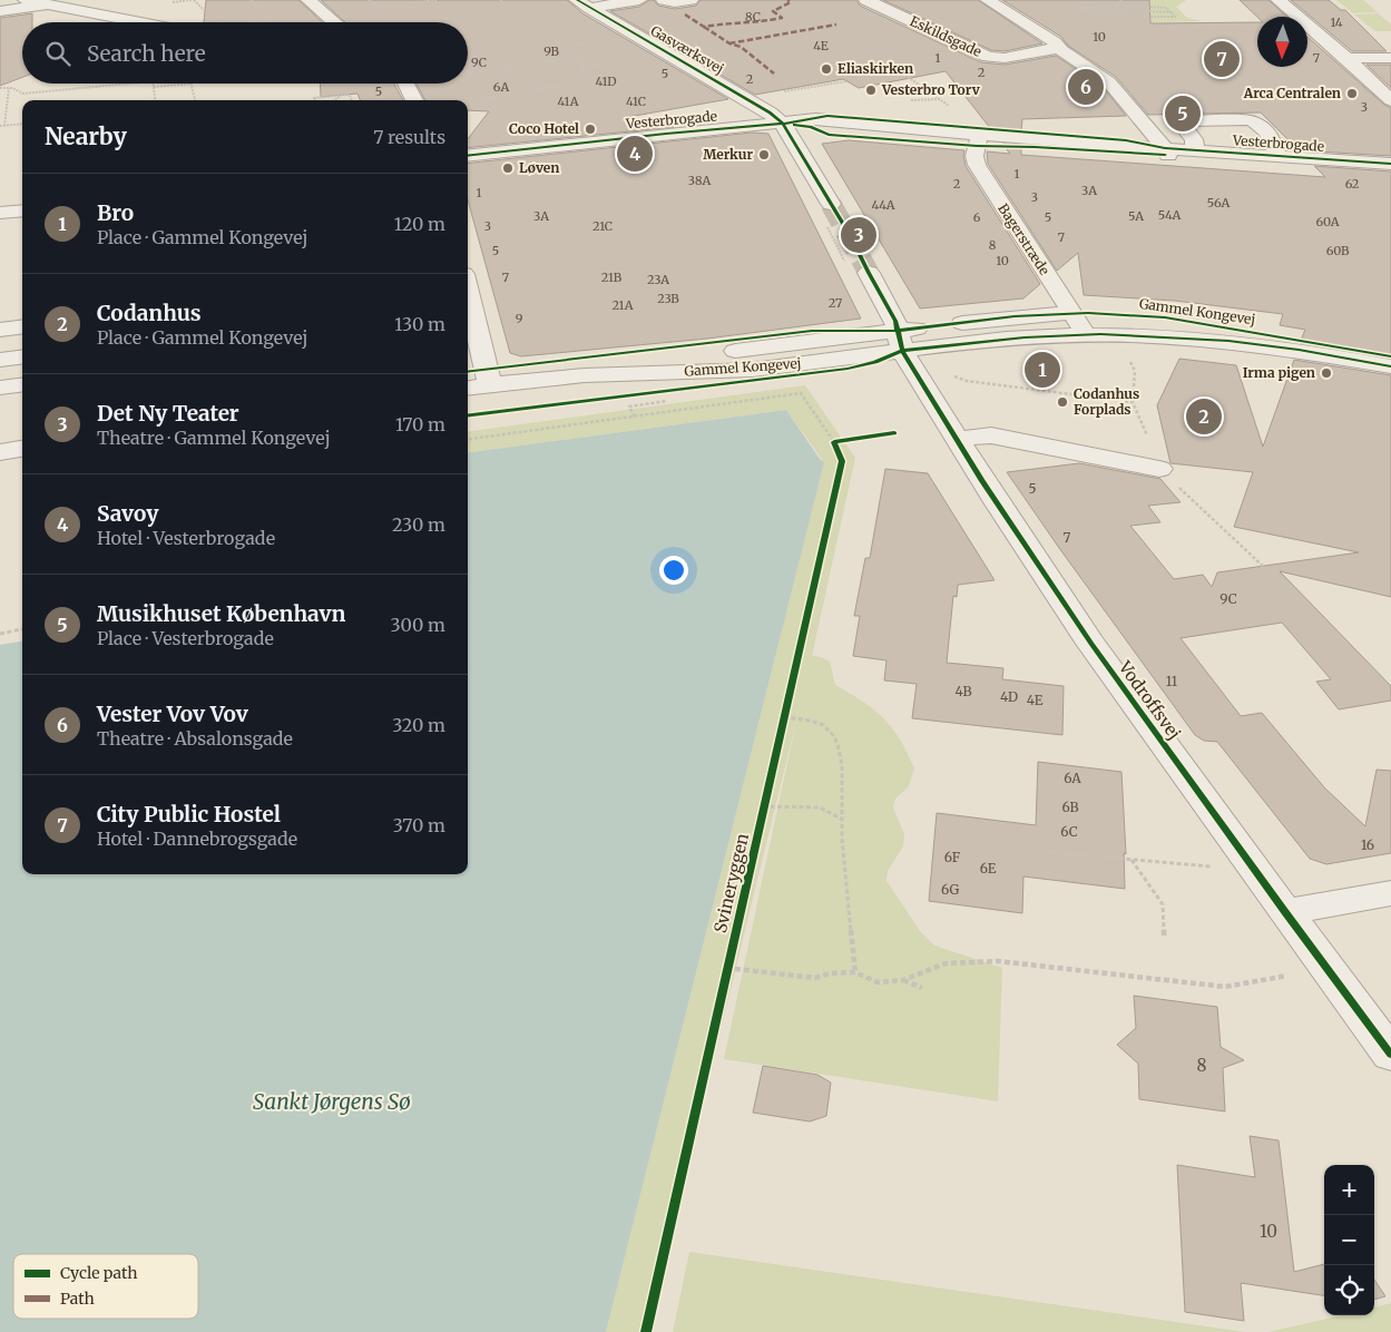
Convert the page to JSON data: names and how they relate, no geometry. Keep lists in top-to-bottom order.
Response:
{
  "streets": {
    "street": [
      "Eskildsgade",
      "Gasværksvej",
      "Vesterbrogade",
      "Bagerstræde",
      "Gammel Kongevej",
      "Vodroffsvej"
    ],
    "cycle path": ["Svineryggen"]
  },
  "crossings": [
    ["Gasværksvej", "Vesterbrogade"],
    ["Vesterbrogade", "Bagerstræde"],
    ["Bagerstræde", "Gammel Kongevej"],
    ["Gammel Kongevej", "Vodroffsvej"]
  ],
  "water": ["Sankt Jørgens Sø"],
  "places": [
    "Eliaskirken",
    "Vesterbro Torv",
    "Arca Centralen",
    "Coco Hotel",
    "Merkur",
    "Løven",
    "Irma pigen",
    "Codanhus Forplads"
  ],
  "house_numbers": [
    "8C",
    "14",
    "10",
    "4E",
    "9B",
    "1",
    "7",
    "9C",
    "2",
    "5",
    "2",
    "41D",
    "6A",
    "5",
    "41A",
    "41C",
    "3",
    "1",
    "38A",
    "2",
    "62",
    "3A",
    "1",
    "3",
    "56A",
    "44A",
    "54A",
    "3A",
    "5A",
    "6",
    "5",
    "60A",
    "3",
    "21C",
    "7",
    "8",
    "5",
    "60B",
    "10",
    "7",
    "21B",
    "23A",
    "23B",
    "27",
    "21A",
    "9",
    "5",
    "7",
    "9C",
    "11",
    "4B",
    "4D",
    "4E",
    "6A",
    "6B",
    "6C",
    "16",
    "6F",
    "6E",
    "6G",
    "8",
    "10"
  ],
  "legend": ["Cycle path", "Path"],
  "north": "bottom",
  "page": {
    "search": "Search here",
    "pins": [
      "7",
      "6",
      "5",
      "4",
      "3",
      "1",
      "2"
    ],
    "heading": ["Nearby", "7 results"],
    "list": [
      {
        "mark": "1",
        "name": "Bro",
        "note": "Place · Gammel Kongevej",
        "value": "120 m"
      },
      {
        "mark": "2",
        "name": "Codanhus",
        "note": "Place · Gammel Kongevej",
        "value": "130 m"
      },
      {
        "mark": "3",
        "name": "Det Ny Teater",
        "note": "Theatre · Gammel Kongevej",
        "value": "170 m"
      },
      {
        "mark": "4",
        "name": "Savoy",
        "note": "Hotel · Vesterbrogade",
        "value": "230 m"
      },
      {
        "mark": "5",
        "name": "Musikhuset København",
        "note": "Place · Vesterbrogade",
        "value": "300 m"
      },
      {
        "mark": "6",
        "name": "Vester Vov Vov",
        "note": "Theatre · Absalonsgade",
        "value": "320 m"
      },
      {
        "mark": "7",
        "name": "City Public Hostel",
        "note": "Hotel · Dannebrogsgade",
        "value": "370 m"
      }
    ],
    "map_buttons": ["+", "−"]
  }
}
